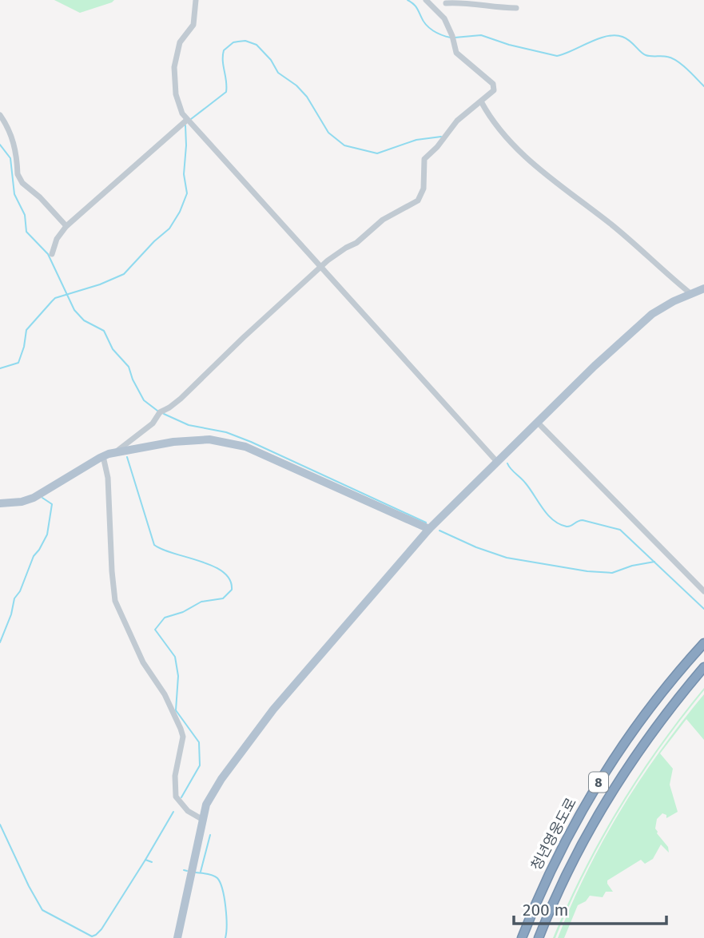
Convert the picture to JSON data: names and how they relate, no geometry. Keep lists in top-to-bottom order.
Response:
{
  "streets": {
    "highway": ["8", "청년영웅도로"]
  },
  "scale_bar": "200 m"
}
